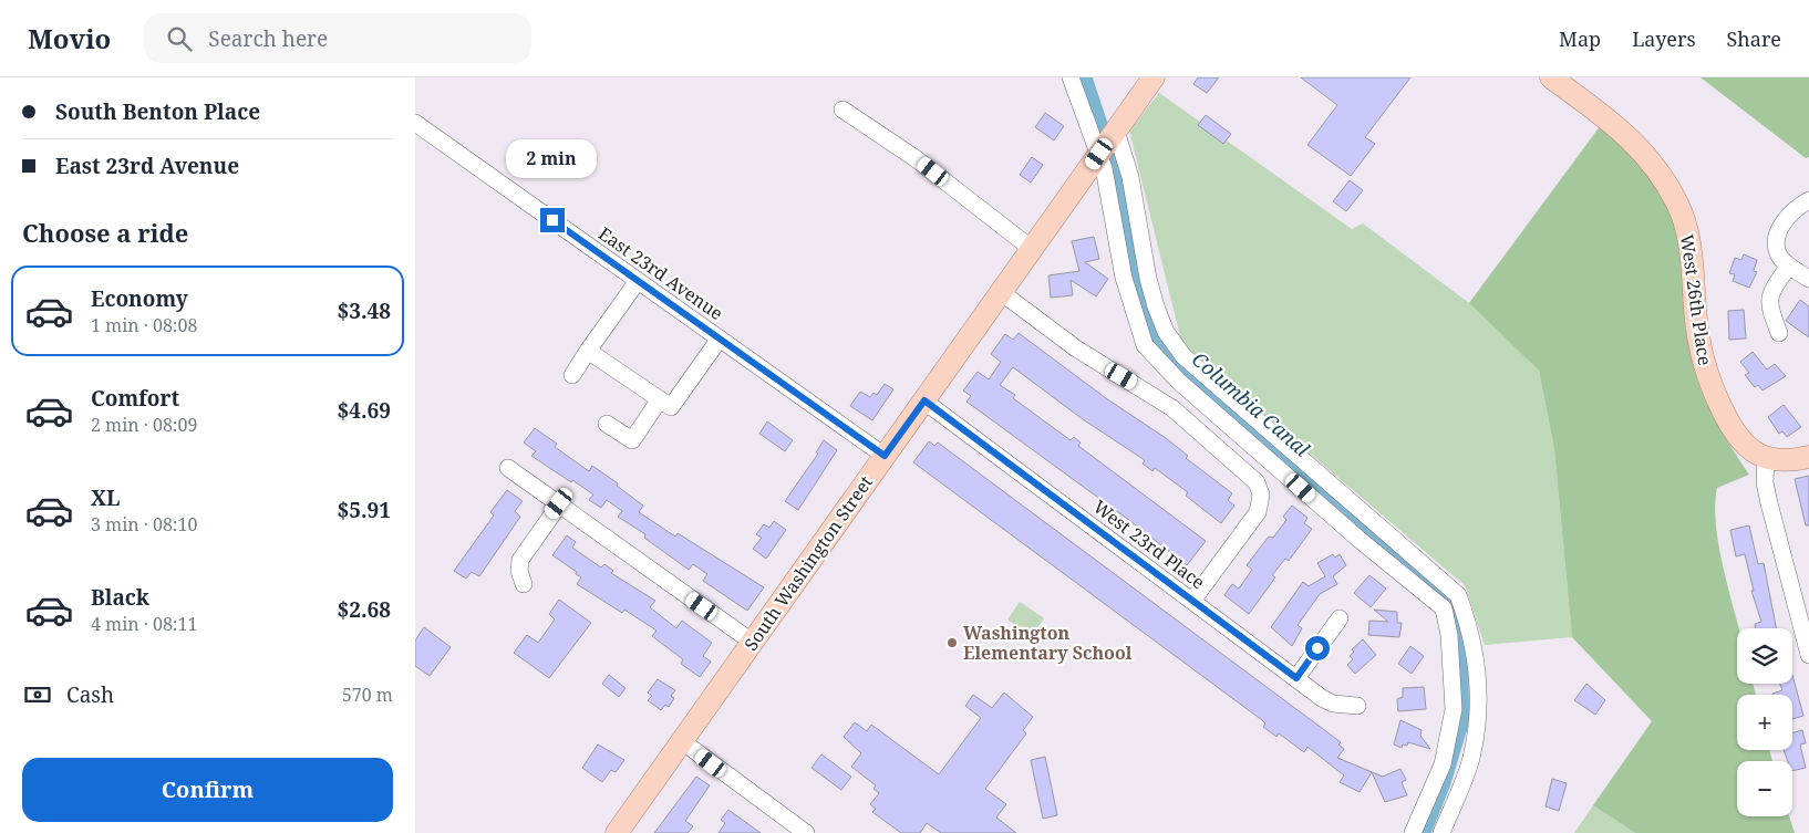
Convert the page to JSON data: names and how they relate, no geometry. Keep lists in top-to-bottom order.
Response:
{
  "streets": {
    "main road": ["West 26th Place", "South Washington Street"],
    "street": ["East 23rd Avenue", "West 23rd Place"]
  },
  "crossings": [
    ["East 23rd Avenue", "South Washington Street"],
    ["West 23rd Place", "South Washington Street"]
  ],
  "water": ["Columbia Canal"],
  "places": ["Washington Elementary School"],
  "page": {
    "header": "Movio",
    "search": "Search here",
    "nav": ["Map", "Layers", "Share"],
    "banner": ["South Benton Place", "East 23rd Avenue"],
    "bubble": "2 min",
    "heading": "Choose a ride",
    "list": [
      {
        "name": "Economy",
        "note": "1 min · 08:08",
        "value": "$3.48"
      },
      {
        "name": "Comfort",
        "note": "2 min · 08:09",
        "value": "$4.69"
      },
      {
        "name": "XL",
        "note": "3 min · 08:10",
        "value": "$5.91"
      },
      {
        "name": "Black",
        "note": "4 min · 08:11",
        "value": "$2.68"
      }
    ],
    "map_buttons": ["+", "−"],
    "pay": ["Cash", "570 m"],
    "buttons": "Confirm"
  }
}
